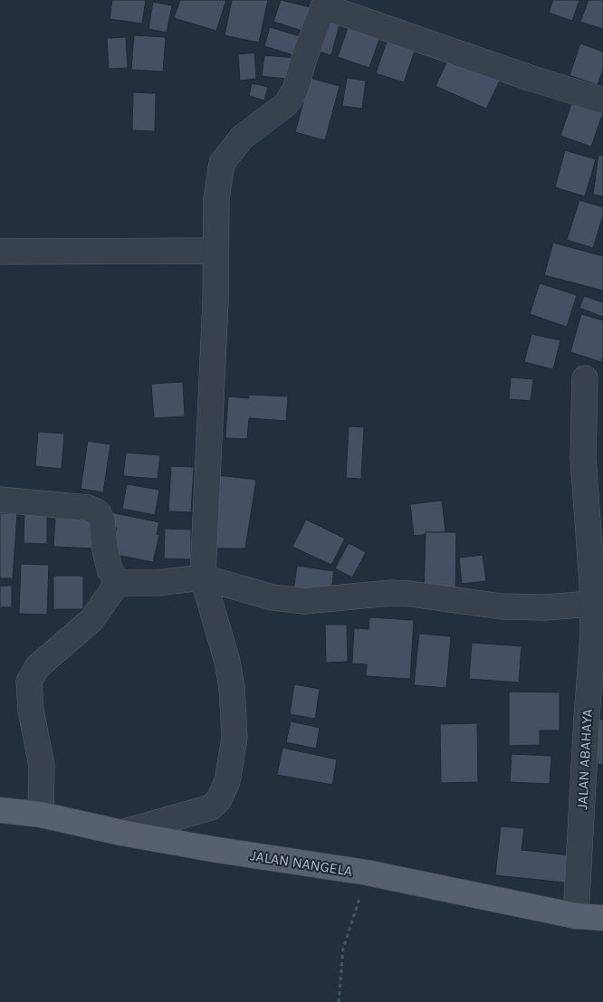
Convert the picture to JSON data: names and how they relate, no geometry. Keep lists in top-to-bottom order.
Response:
{
  "streets": {
    "main road": ["JALAN NANGELA"],
    "street": ["JALAN ABAHAYA"]
  },
  "crossings": [
    ["JALAN ABAHAYA", "JALAN NANGELA"]
  ]
}
